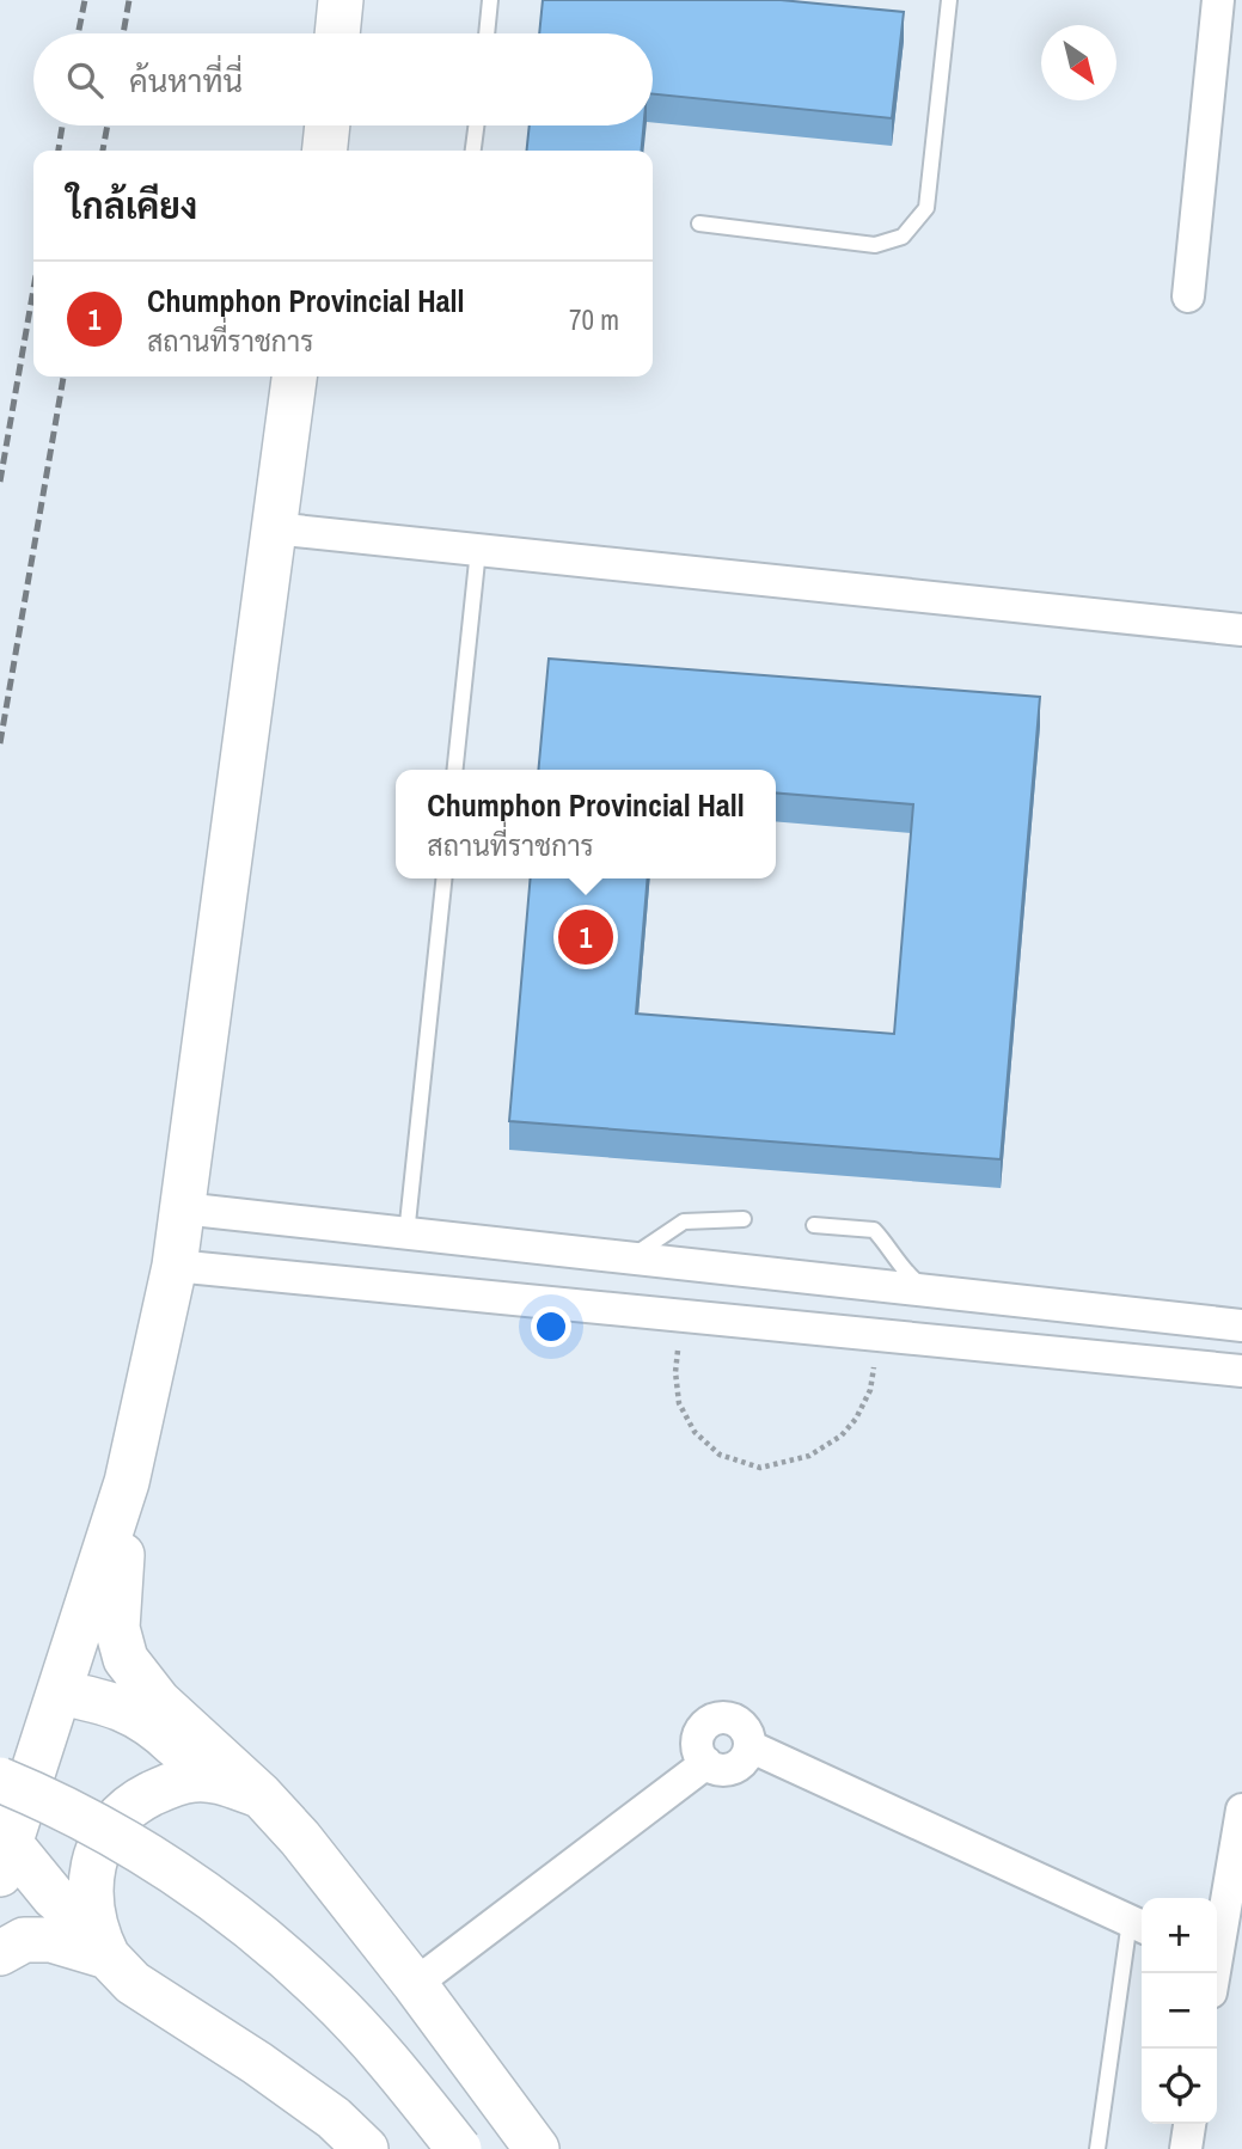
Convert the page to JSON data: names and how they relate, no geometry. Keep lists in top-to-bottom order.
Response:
{
  "north": "bottom right",
  "page": {
    "search": "ค้นหาที่นี่",
    "heading": "ใกล้เคียง",
    "list": [
      {
        "mark": "1",
        "name": "Chumphon Provincial Hall",
        "note": "สถานที่ราชการ",
        "value": "70 m"
      }
    ],
    "popup": ["Chumphon Provincial Hall", "สถานที่ราชการ"],
    "pins": "1",
    "map_buttons": ["+", "−"]
  }
}
